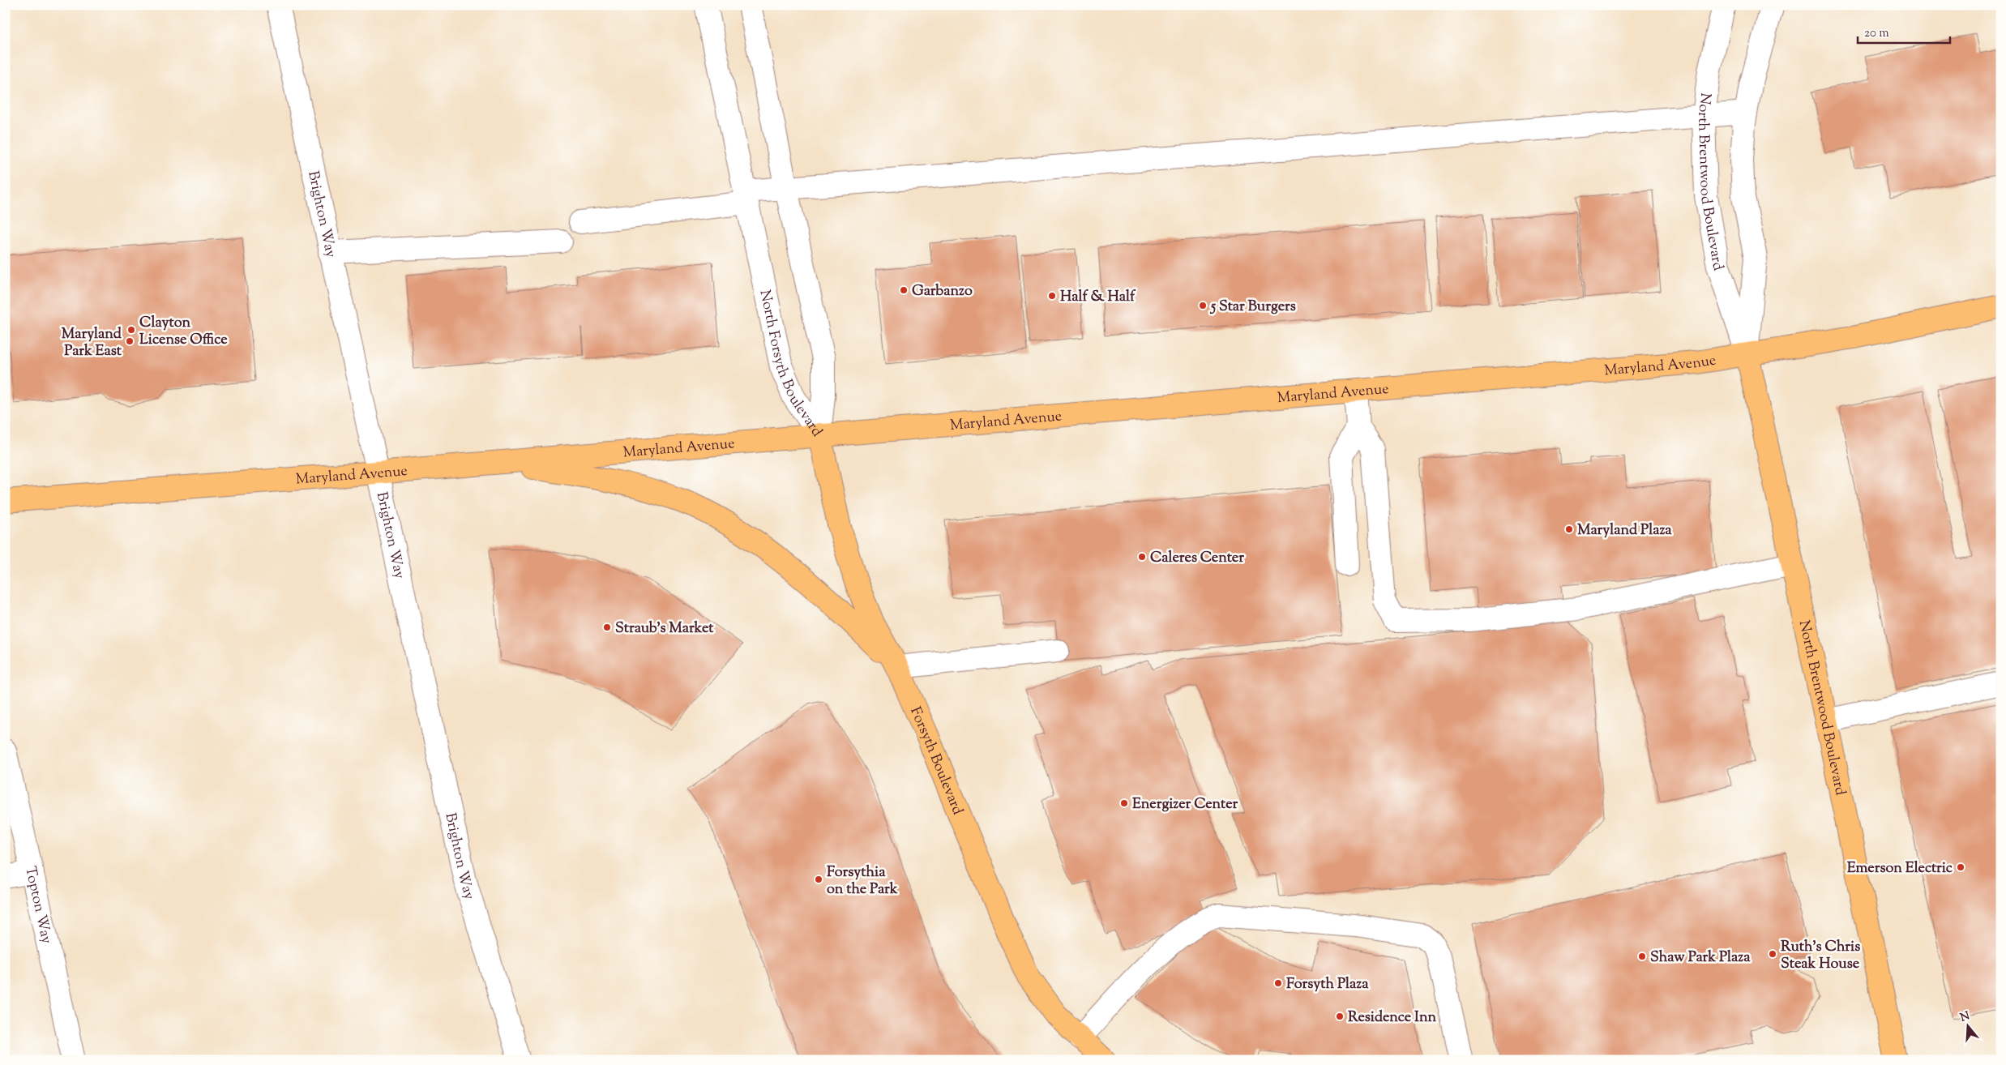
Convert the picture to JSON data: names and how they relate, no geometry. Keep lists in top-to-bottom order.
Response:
{
  "streets": {
    "main road": ["North Brentwood Boulevard", "Maryland Avenue", "Forsyth Boulevard"],
    "street": ["Brighton Way", "North Forsyth Boulevard", "Topton Way"]
  },
  "crossings": [
    ["North Brentwood Boulevard", "Maryland Avenue"],
    ["Brighton Way", "Maryland Avenue"],
    ["North Forsyth Boulevard", "Maryland Avenue"],
    ["North Forsyth Boulevard", "Forsyth Boulevard"],
    ["Maryland Avenue", "Forsyth Boulevard"]
  ],
  "places": [
    "Garbanzo",
    "Half & Half",
    "5 Star Burgers",
    "Clayton License Office",
    "Maryland Park East",
    "Maryland Plaza",
    "Caleres Center",
    "Straub's Market",
    "Energizer Center",
    "Emerson Electric",
    "Forsythia on the Park",
    "Ruth's Chris Steak House",
    "Shaw Park Plaza",
    "Forsyth Plaza",
    "Residence Inn"
  ],
  "scale_bar": "20 m",
  "north": "top"
}
